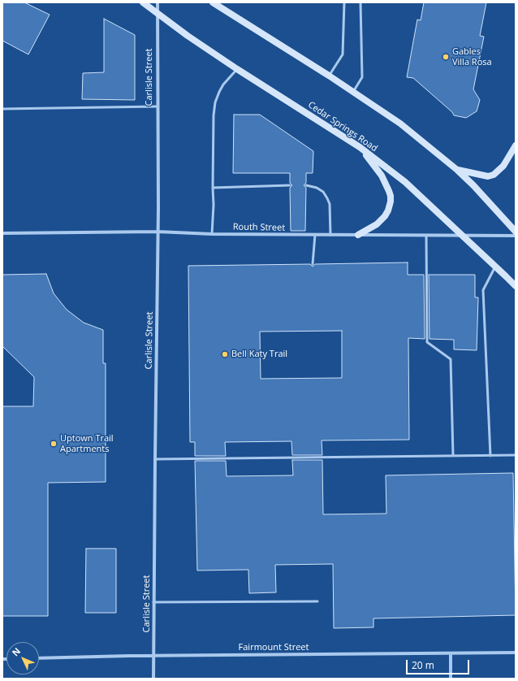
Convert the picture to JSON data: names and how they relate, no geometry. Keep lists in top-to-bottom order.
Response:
{
  "streets": {
    "main road": ["Cedar Springs Road"],
    "street": ["Carlisle Street", "Routh Street", "Fairmount Street"]
  },
  "crossings": [
    ["Carlisle Street", "Cedar Springs Road"],
    ["Carlisle Street", "Routh Street"],
    ["Carlisle Street", "Fairmount Street"],
    ["Cedar Springs Road", "Routh Street"]
  ],
  "places": ["Gables Villa Rosa", "Bell Katy Trail", "Uptown Trail Apartments"],
  "scale_bar": "20 m",
  "north": "top left"
}
